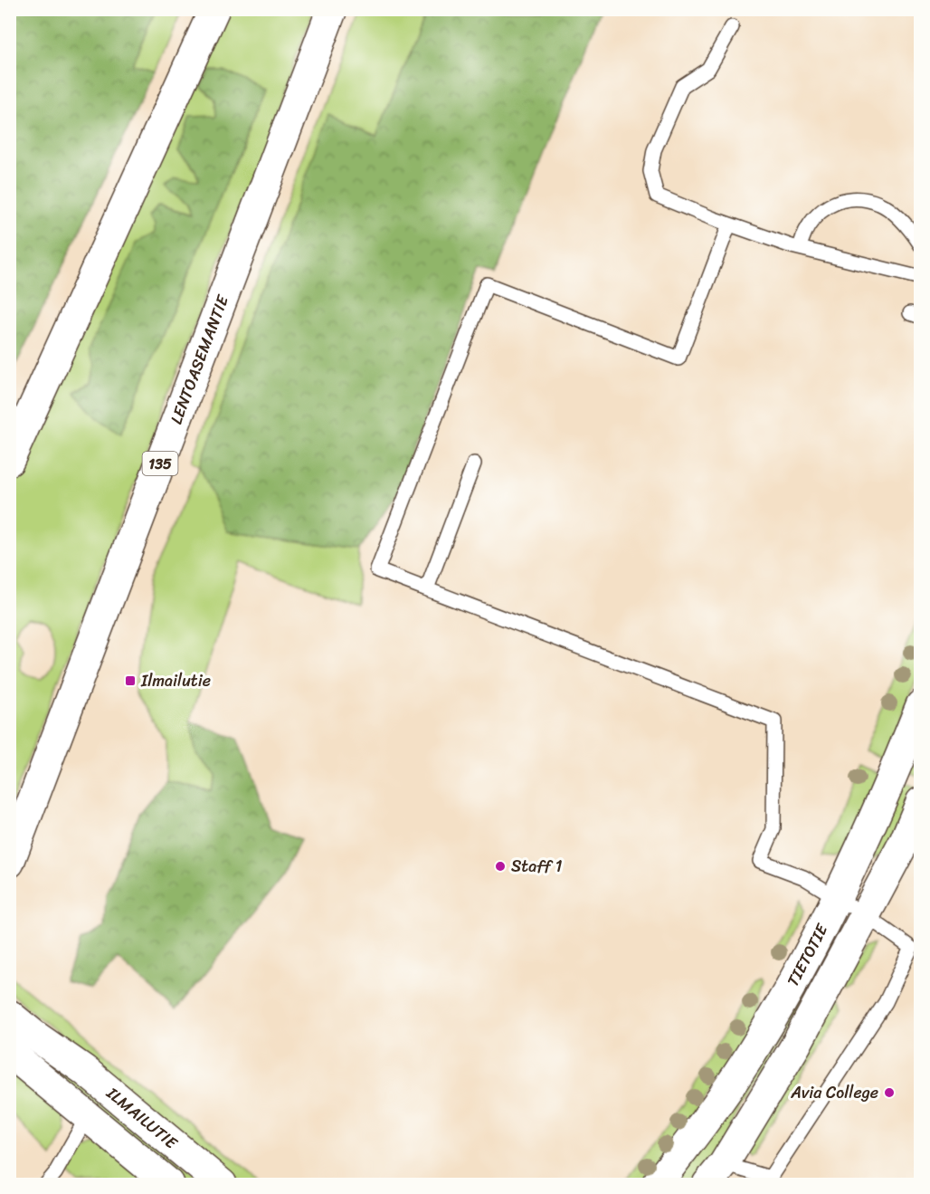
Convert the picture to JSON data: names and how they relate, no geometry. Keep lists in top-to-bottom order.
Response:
{
  "streets": {
    "main road": [
      "LENTOASEMANTIE",
      "135",
      "TIETOTIE",
      "ILMAILUTIE"
    ]
  },
  "places": {
    "transit": ["Ilmailutie"],
    "other": ["Staff 1", "Avia College"]
  }
}
